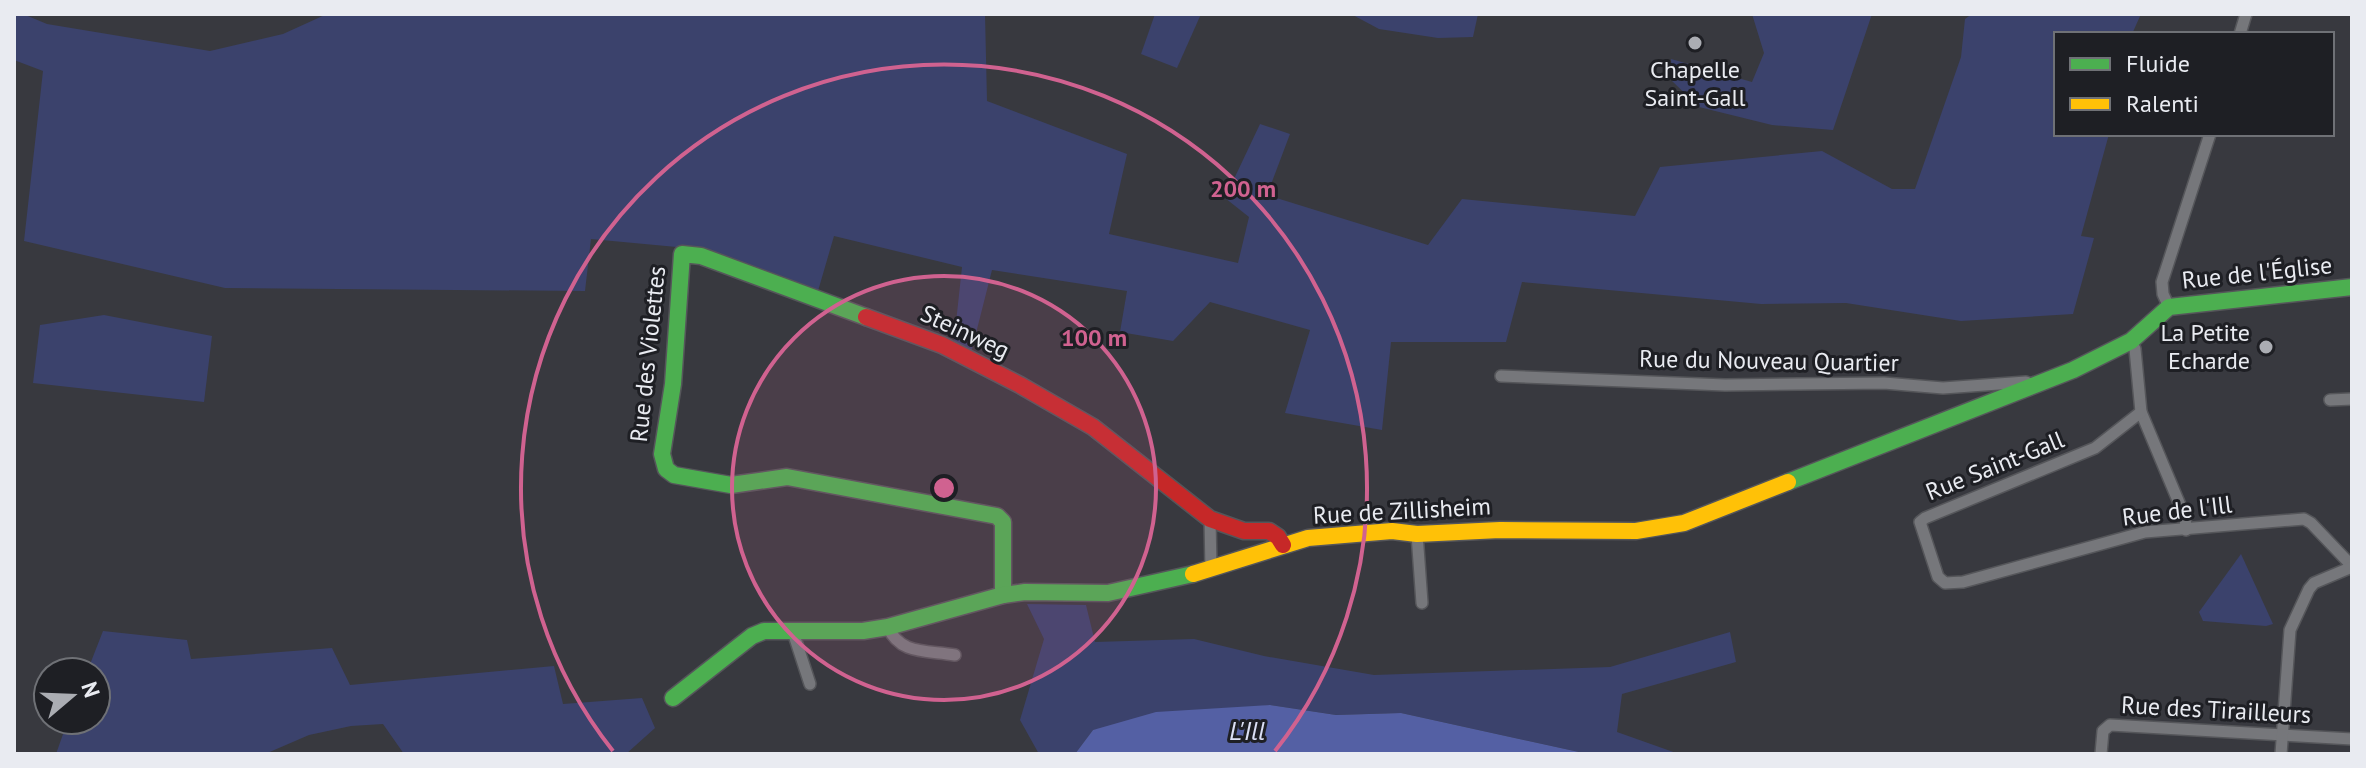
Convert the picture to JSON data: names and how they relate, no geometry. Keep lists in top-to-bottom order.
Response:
{
  "streets": {
    "street": [
      "Rue de l'Église",
      "Steinweg",
      "Rue des Violettes",
      "Rue du Nouveau Quartier",
      "Rue Saint-Gall",
      "Rue de Zillisheim",
      "Rue de l'Ill",
      "Rue des Tirailleurs"
    ]
  },
  "crossings": [
    ["Rue de l'Église", "Rue de Zillisheim"],
    ["Steinweg", "Rue des Violettes"],
    ["Steinweg", "Rue de Zillisheim"],
    ["Rue des Violettes", "Rue de Zillisheim"],
    ["Rue du Nouveau Quartier", "Rue de Zillisheim"],
    ["Rue Saint-Gall", "Rue de l'Ill"]
  ],
  "water": ["L'Ill"],
  "places": ["Chapelle Saint-Gall", "La Petite Echarde"],
  "legend": ["Fluide", "Ralenti"],
  "north": "right",
  "rings": ["200 m", "100 m"]
}
